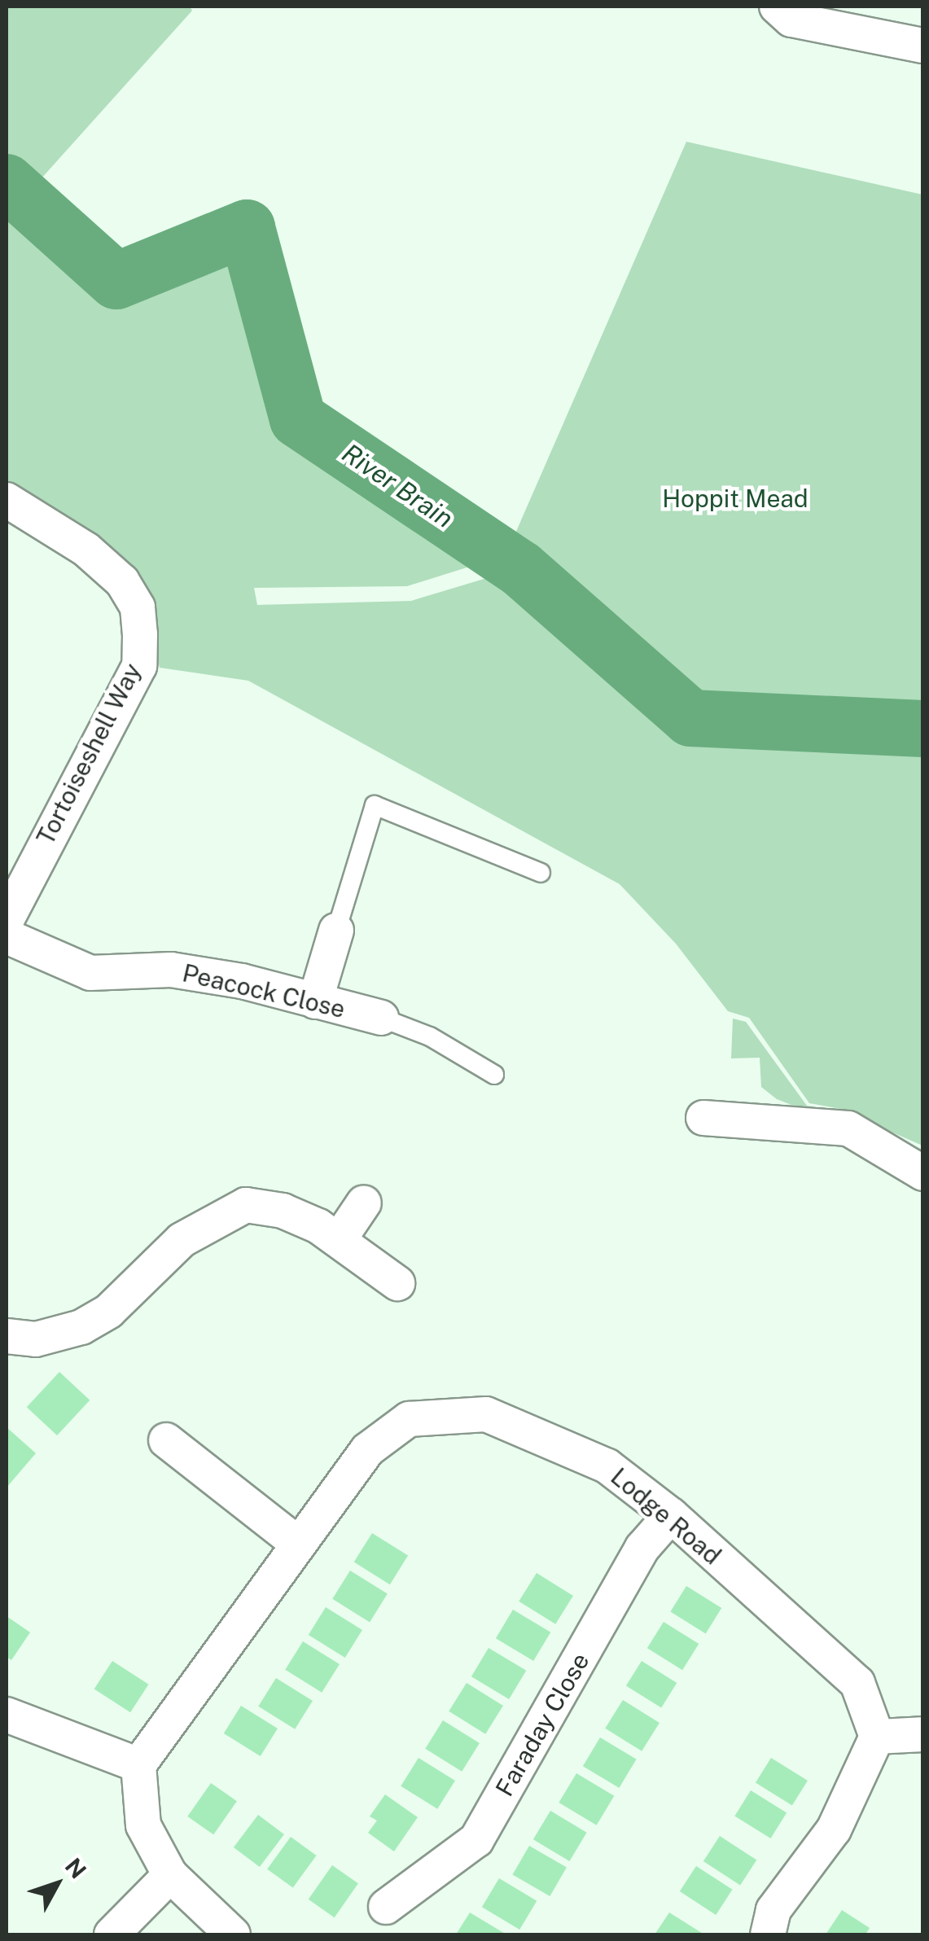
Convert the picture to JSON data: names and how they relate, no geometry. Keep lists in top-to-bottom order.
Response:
{
  "streets": {
    "street": [
      "Tortoiseshell Way",
      "Peacock Close",
      "Lodge Road",
      "Faraday Close"
    ]
  },
  "crossings": [
    ["Lodge Road", "Faraday Close"]
  ],
  "water": ["River Brain"],
  "parks": ["Hoppit Mead"],
  "north": "top right"
}
